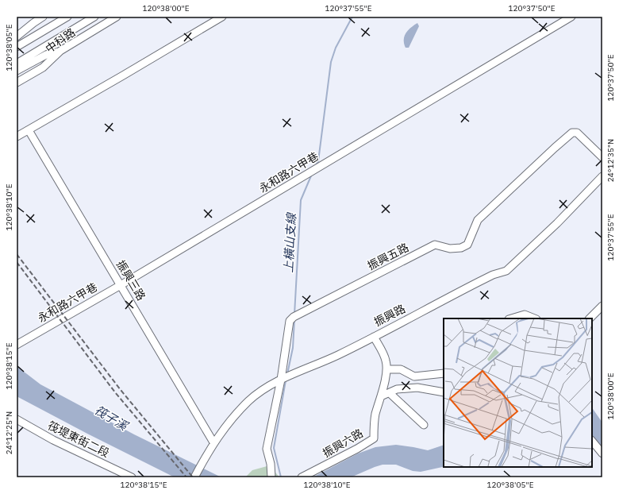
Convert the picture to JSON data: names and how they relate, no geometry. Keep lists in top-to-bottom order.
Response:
{
  "streets": {
    "street": [
      "中科路",
      "永和路六甲巷",
      "振興五路",
      "振興三路",
      "振興路",
      "筏堤東街二段",
      "振興六路"
    ]
  },
  "crossings": [
    ["永和路六甲巷", "振興三路"],
    ["振興五路", "振興路"],
    ["振興三路", "振興路"],
    ["振興路", "振興六路"]
  ],
  "water": ["上橫山支線", "筏子溪"],
  "coordinates": [
    "120°38'00\"E",
    "120°37'55\"E",
    "120°37'50\"E",
    "120°38'05\"E",
    "24°12'35\"N",
    "120°38'10\"E",
    "120°38'15\"E",
    "24°12'25\"N"
  ]
}
